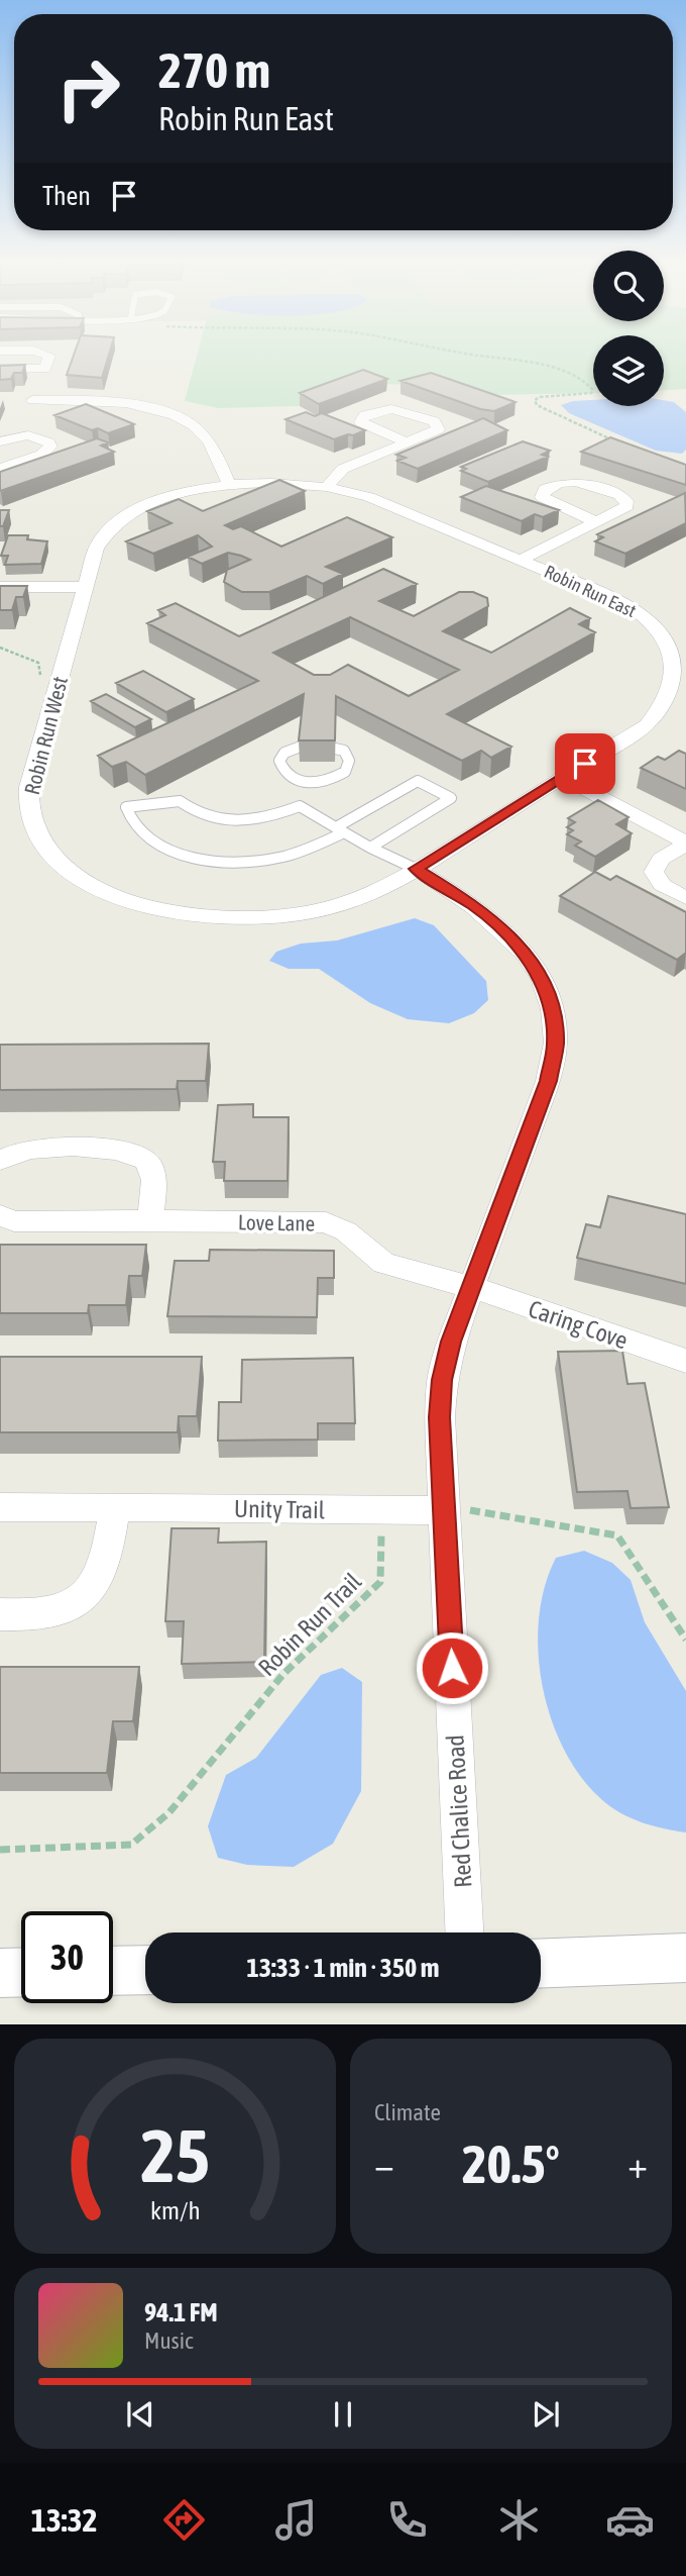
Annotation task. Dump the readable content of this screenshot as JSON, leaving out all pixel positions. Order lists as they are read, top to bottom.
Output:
{
  "streets": {
    "street": [
      "Robin Run East",
      "Robin Run West",
      "Love Lane",
      "Caring Cove",
      "Unity Trail",
      "Red Chalice Road"
    ],
    "path": ["Robin Run Trail"]
  },
  "crossings": [
    ["Robin Run East", "Robin Run West"],
    ["Robin Run East", "Red Chalice Road"],
    ["Robin Run West", "Red Chalice Road"],
    ["Love Lane", "Caring Cove"],
    ["Love Lane", "Red Chalice Road"],
    ["Caring Cove", "Red Chalice Road"],
    ["Unity Trail", "Red Chalice Road"]
  ],
  "page": {
    "turn": ["270 m", "Robin Run East"],
    "then": "Then",
    "limit": "30",
    "trip": "13:33 · 1 min · 350 m",
    "tile": "Climate",
    "heat": ["−", "20.5°", "+"],
    "song": ["94.1 FM", "Music"],
    "tabs": "13:32",
    "gauge": ["25", "km/h"]
  }
}
